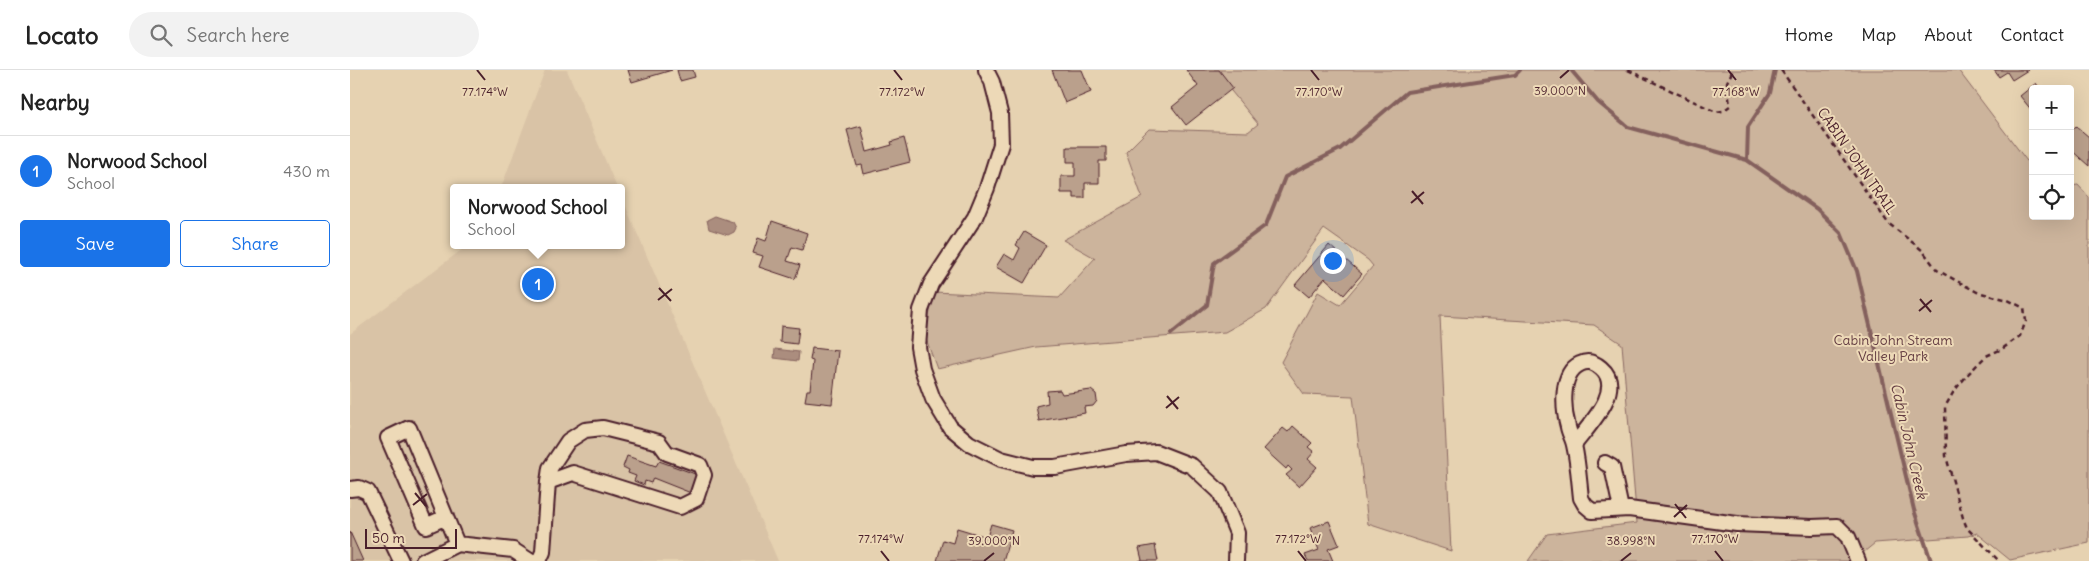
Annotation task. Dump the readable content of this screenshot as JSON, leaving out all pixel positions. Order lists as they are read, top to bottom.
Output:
{
  "streets": {
    "path": ["CABIN JOHN TRAIL"]
  },
  "water": ["Cabin John Creek"],
  "parks": ["Cabin John Stream Valley Park"],
  "scale_bar": "50 m",
  "page": {
    "header": "Locato",
    "search": "Search here",
    "nav": [
      "Home",
      "Map",
      "About",
      "Contact"
    ],
    "heading": "Nearby",
    "map_buttons": ["+", "−"],
    "list": [
      {
        "mark": "1",
        "name": "Norwood School",
        "note": "School",
        "value": "430 m"
      }
    ],
    "popup": ["Norwood School", "School"],
    "buttons": ["Save", "Share"],
    "pins": "1",
    "scale": "50 m"
  },
  "coordinates": [
    "39.000°N",
    "77.172°W",
    "77.168°W",
    "77.174°W",
    "77.170°W",
    "38.998°N"
  ]
}
